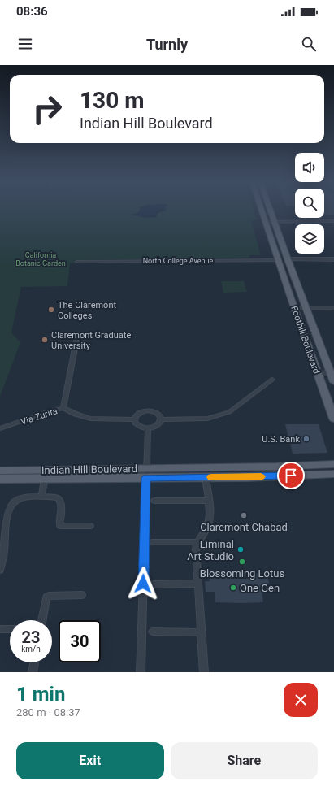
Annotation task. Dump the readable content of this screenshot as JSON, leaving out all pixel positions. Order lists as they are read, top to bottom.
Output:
{
  "streets": {
    "main road": ["Foothill Boulevard", "Indian Hill Boulevard"],
    "street": ["North College Avenue", "Via Zurita"]
  },
  "crossings": [
    ["North College Avenue", "Foothill Boulevard"]
  ],
  "parks": ["California Botanic Garden"],
  "places": [
    "The Claremont Colleges",
    "Claremont Graduate University",
    "U.S. Bank",
    "Claremont Chabad",
    "Liminal Art Studio",
    "Blossoming Lotus",
    "One Gen"
  ],
  "page": {
    "status": "08:36",
    "header": "Turnly",
    "turn": ["130 m", "Indian Hill Boulevard"],
    "speed": "23 km/h",
    "limit": "30",
    "heading": ["1 min", "280 m · 08:37"],
    "buttons": ["Exit", "Share"]
  }
}
